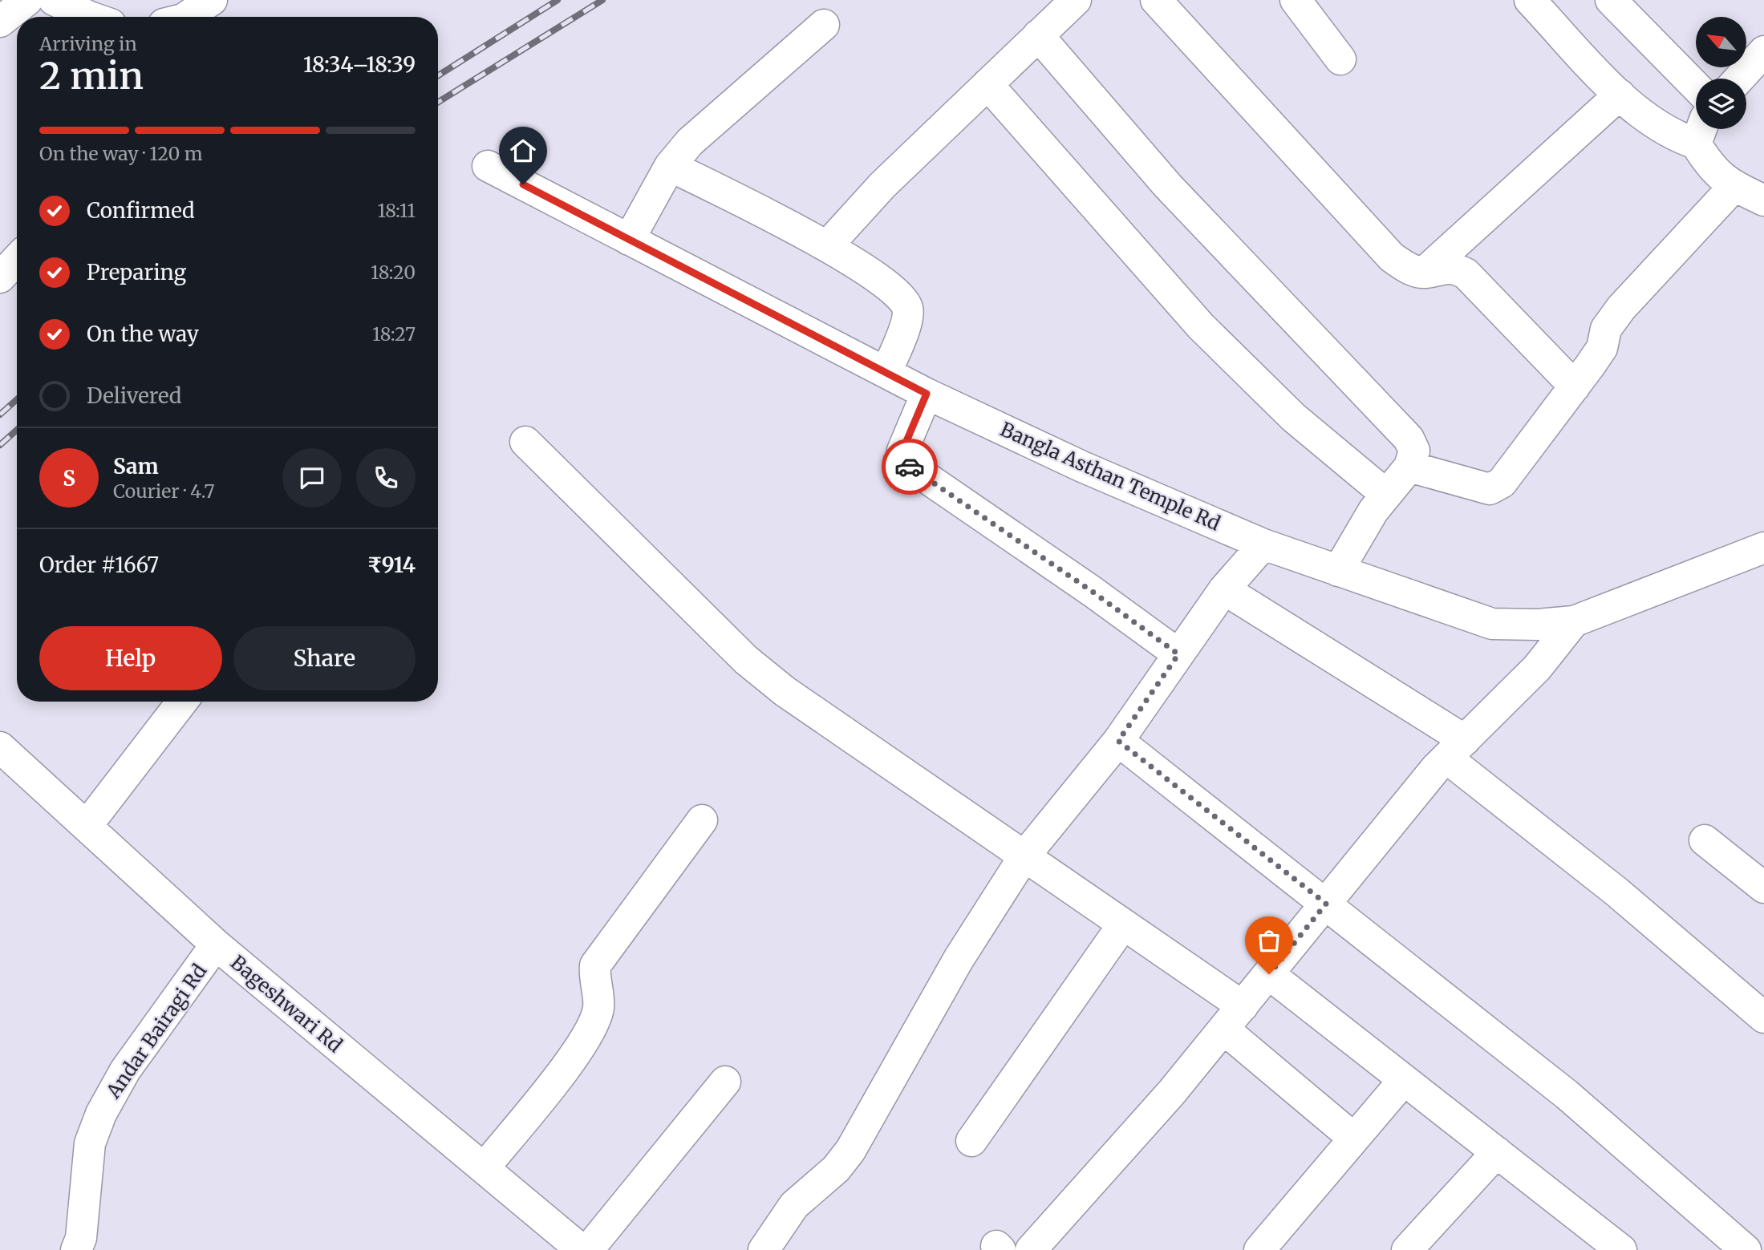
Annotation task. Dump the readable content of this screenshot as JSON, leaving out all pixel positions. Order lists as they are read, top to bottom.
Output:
{
  "streets": {
    "street": ["Bangla Asthan Temple Rd", "Bageshwari Rd", "Andar Bairagi Rd"]
  },
  "crossings": [
    ["Bageshwari Rd", "Andar Bairagi Rd"]
  ],
  "north": "top left",
  "page": {
    "heading": ["2 min", "Arriving in", "18:34–18:39"],
    "panel": [
      "Sam",
      "Courier · 4.7",
      "Order #1667",
      "₹914"
    ],
    "bar": "On the way · 120 m",
    "list": [
      ["Confirmed", "18:11"],
      ["Preparing", "18:20"],
      ["On the way", "18:27"],
      "Delivered"
    ],
    "round": "S",
    "buttons": ["Help", "Share"]
  }
}
